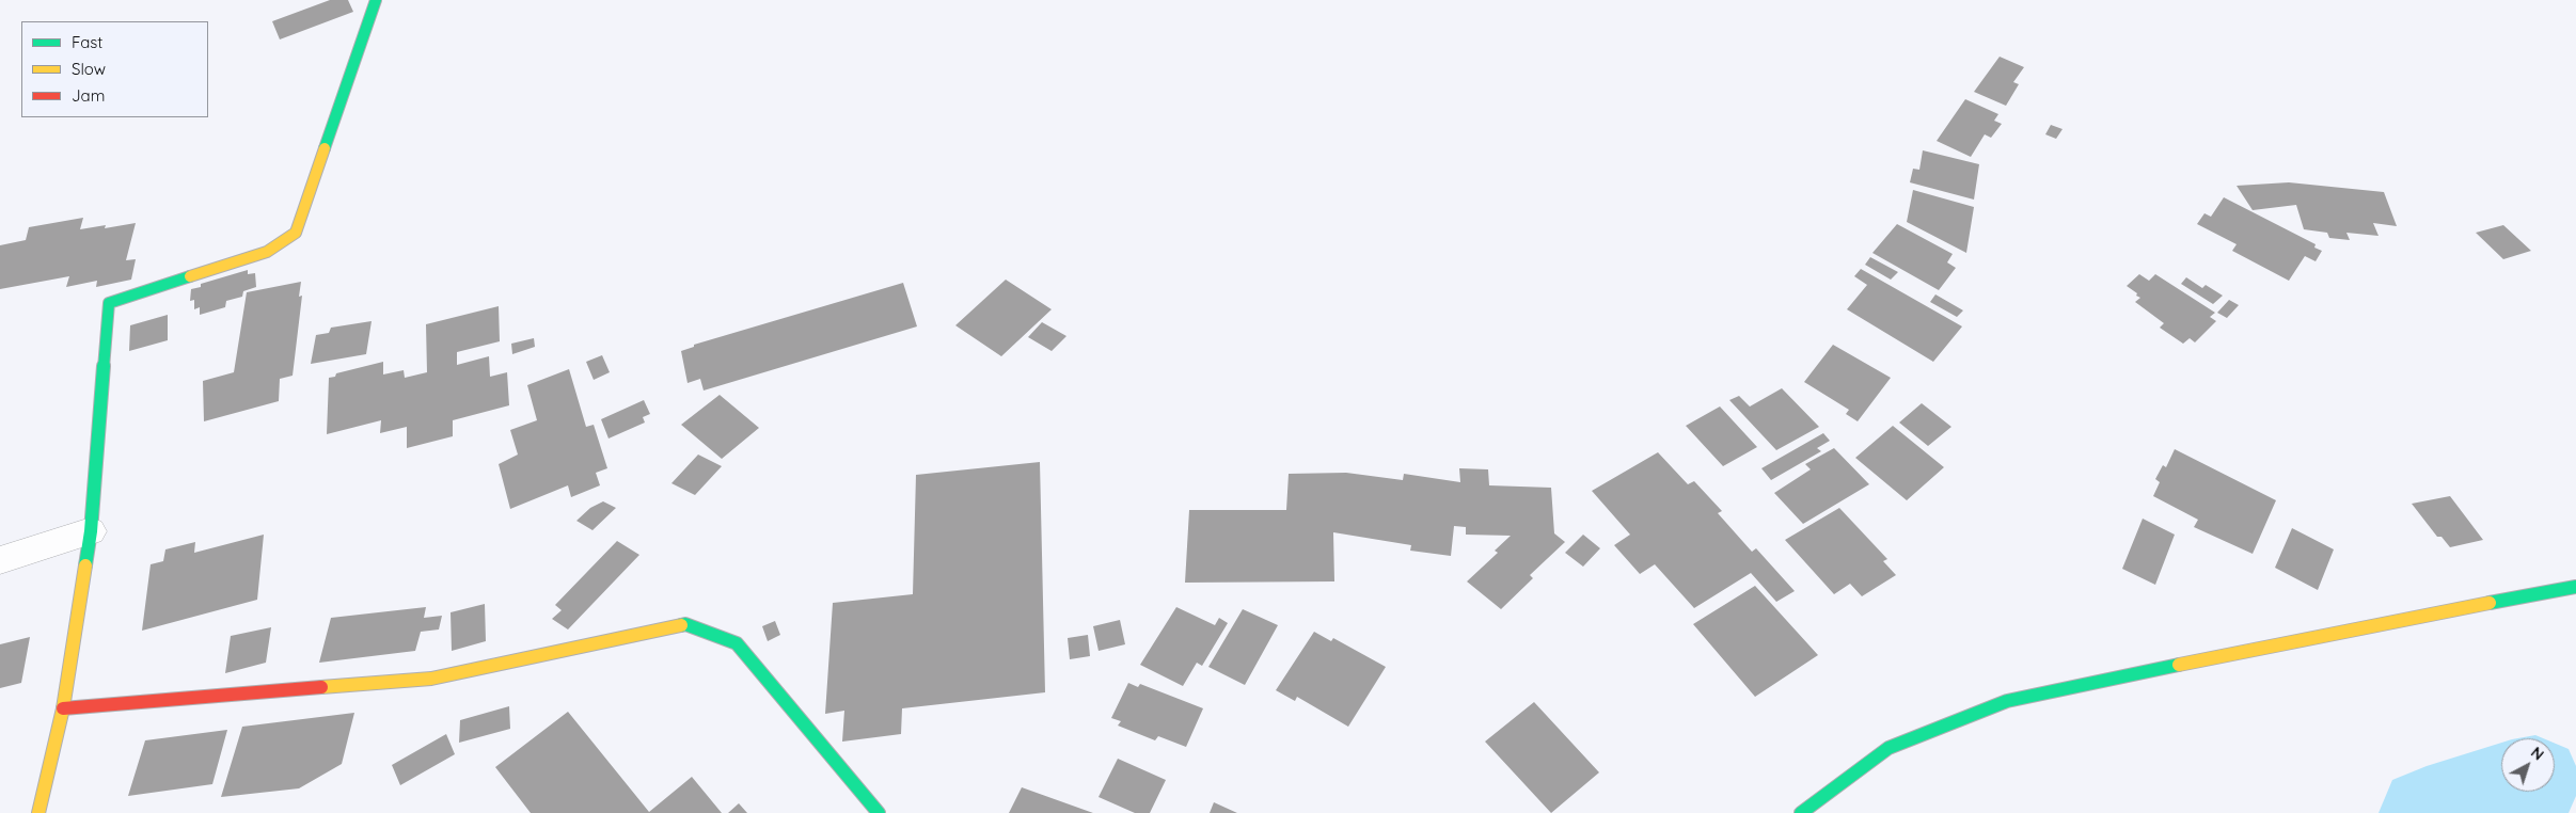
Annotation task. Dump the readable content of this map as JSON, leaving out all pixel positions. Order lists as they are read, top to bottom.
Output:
{
  "legend": ["Fast", "Slow", "Jam"],
  "north": "top right"
}
